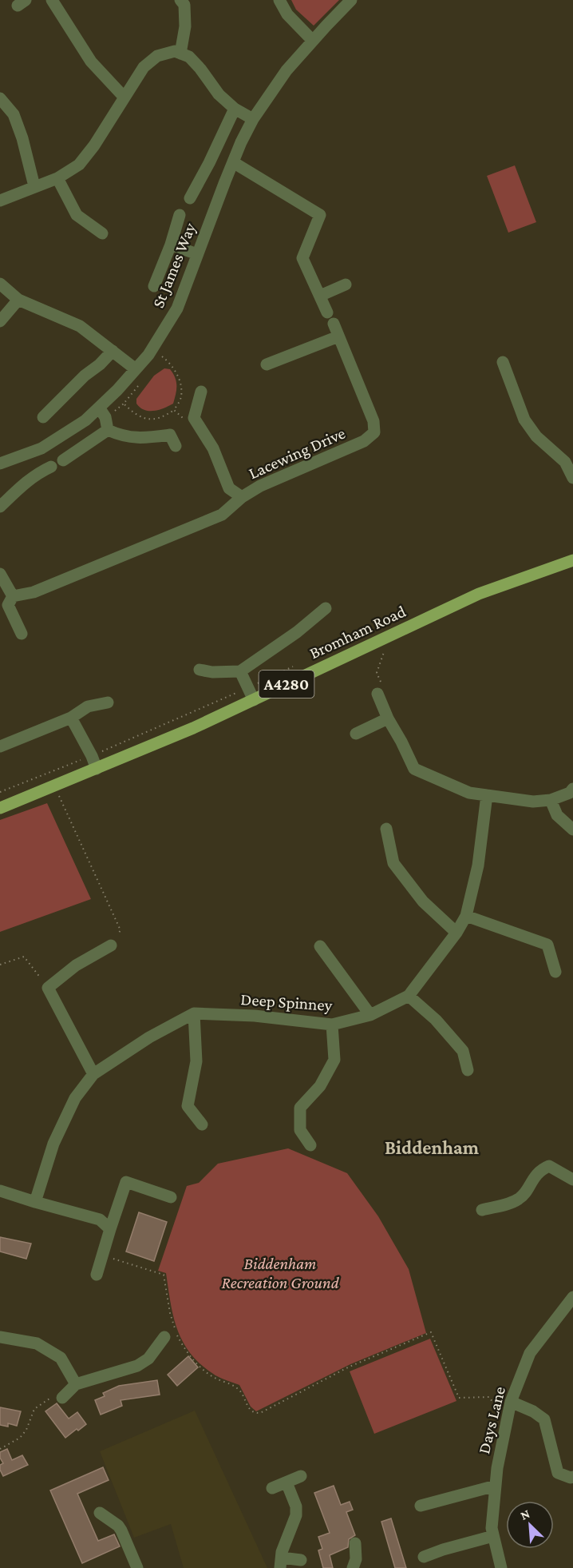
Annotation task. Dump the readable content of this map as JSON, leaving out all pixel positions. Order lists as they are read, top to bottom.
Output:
{
  "streets": {
    "main road": ["Bromham Road", "A4280"],
    "street": [
      "St James Way",
      "Lacewing Drive",
      "Deep Spinney",
      "Days Lane"
    ]
  },
  "districts": ["Biddenham"],
  "parks": ["Biddenham Recreation Ground"],
  "north": "top left"
}
